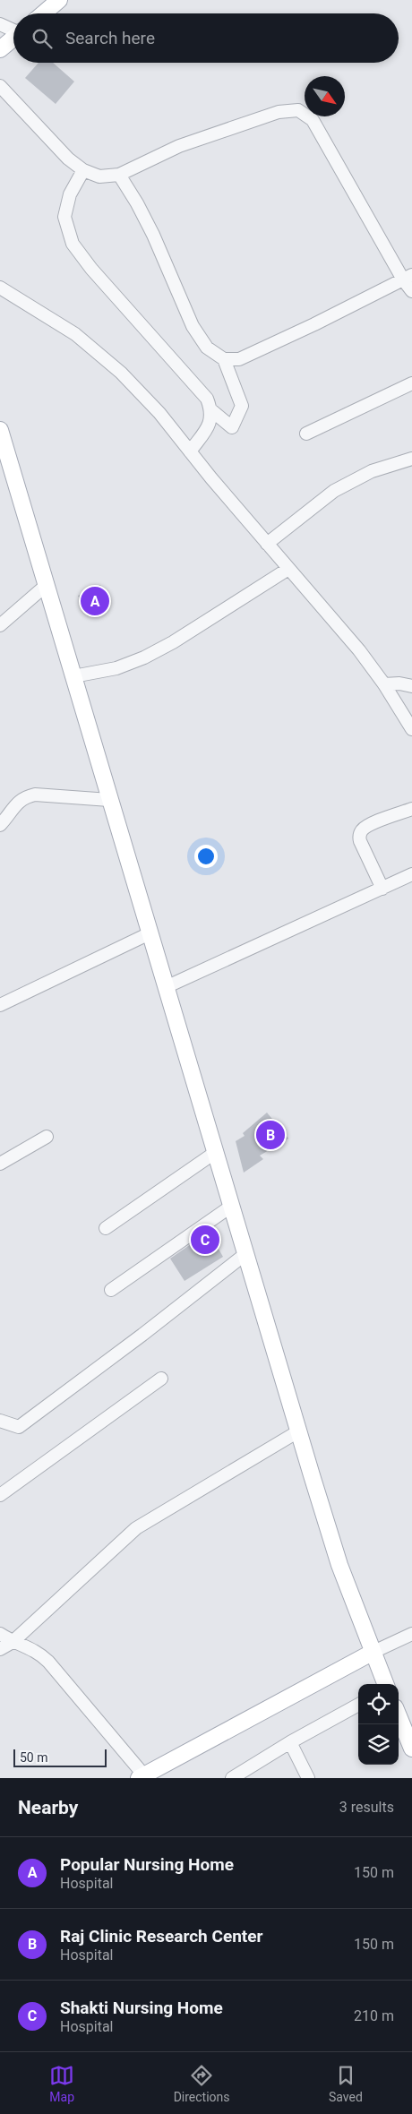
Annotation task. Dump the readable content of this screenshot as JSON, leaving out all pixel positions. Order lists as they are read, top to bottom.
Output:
{
  "scale_bar": "50 m",
  "north": "bottom right",
  "page": {
    "search": "Search here",
    "pins": ["A", "B", "C"],
    "scale": "50 m",
    "heading": ["Nearby", "3 results"],
    "list": [
      {
        "mark": "A",
        "name": "Popular Nursing Home",
        "note": "Hospital",
        "value": "150 m"
      },
      {
        "mark": "B",
        "name": "Raj Clinic Research Center",
        "note": "Hospital",
        "value": "150 m"
      },
      {
        "mark": "C",
        "name": "Shakti Nursing Home",
        "note": "Hospital",
        "value": "210 m"
      }
    ],
    "nav": ["Map", "Directions", "Saved"]
  }
}
